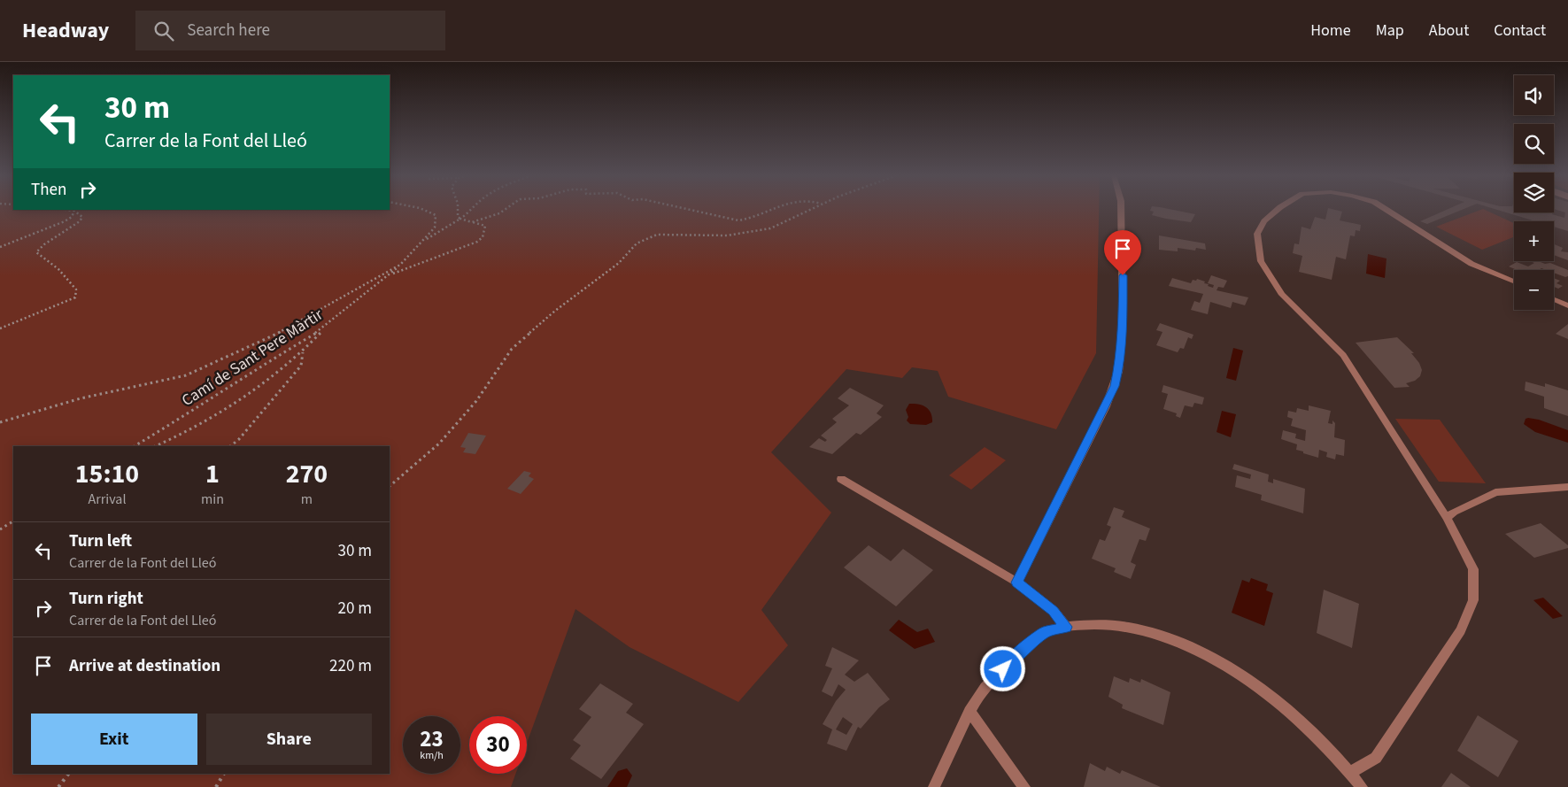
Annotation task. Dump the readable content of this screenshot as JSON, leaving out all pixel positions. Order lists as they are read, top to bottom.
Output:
{
  "streets": {
    "path": ["Camí de Sant Pere Màrtir"]
  },
  "page": {
    "header": "Headway",
    "search": "Search here",
    "nav": [
      "Home",
      "Map",
      "About",
      "Contact"
    ],
    "map_buttons": ["+", "−"],
    "turn": ["30 m", "Carrer de la Font del Lleó"],
    "then": "Then",
    "eta": [
      "15:10",
      "Arrival",
      "1",
      "min",
      "270",
      "m"
    ],
    "list": [
      {
        "name": "Turn left",
        "note": "Carrer de la Font del Lleó",
        "value": "30 m"
      },
      {
        "name": "Turn right",
        "note": "Carrer de la Font del Lleó",
        "value": "20 m"
      },
      {
        "name": "Arrive at destination",
        "value": "220 m"
      }
    ],
    "buttons": ["Exit", "Share"],
    "speed": "23 km/h",
    "limit": "30"
  }
}
